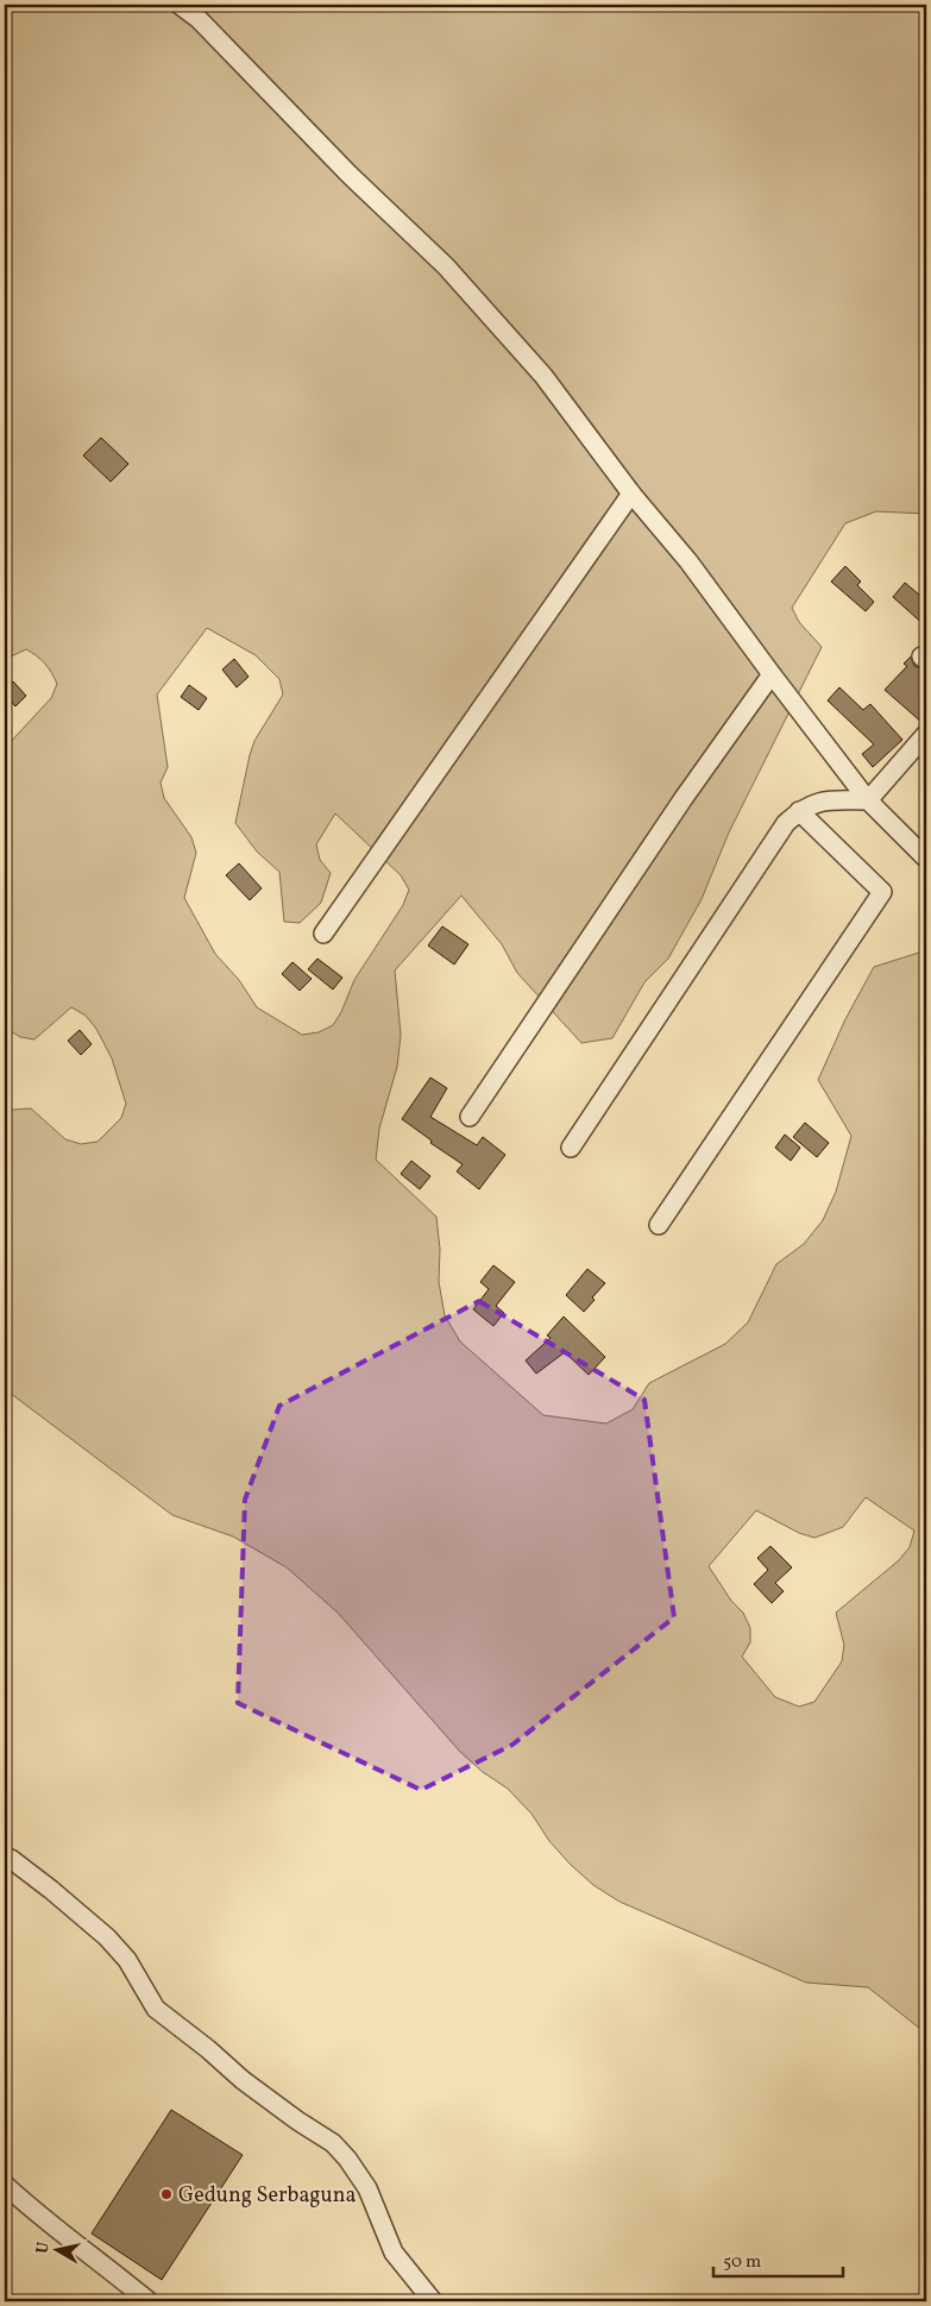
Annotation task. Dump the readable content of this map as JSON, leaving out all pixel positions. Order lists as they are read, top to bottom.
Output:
{
  "places": ["Gedung Serbaguna"],
  "scale_bar": "50 m",
  "north": "left"
}
